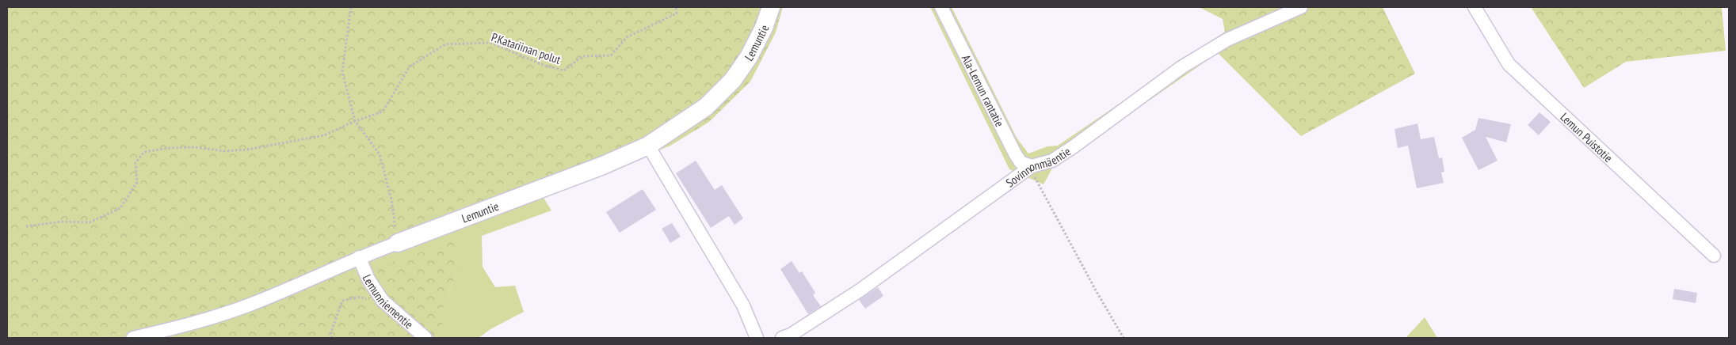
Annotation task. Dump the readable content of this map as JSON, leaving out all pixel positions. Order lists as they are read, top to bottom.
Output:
{
  "streets": {
    "street": [
      "Lemuntie",
      "Ala-Lemun rantatie",
      "Lemun Puistotie",
      "Sovinnonmäentie",
      "Lemunniementie"
    ],
    "path": ["P.Katariinan polut"]
  },
  "crossings": [
    ["Lemuntie", "Lemunniementie"],
    ["Ala-Lemun rantatie", "Sovinnonmäentie"]
  ]
}
